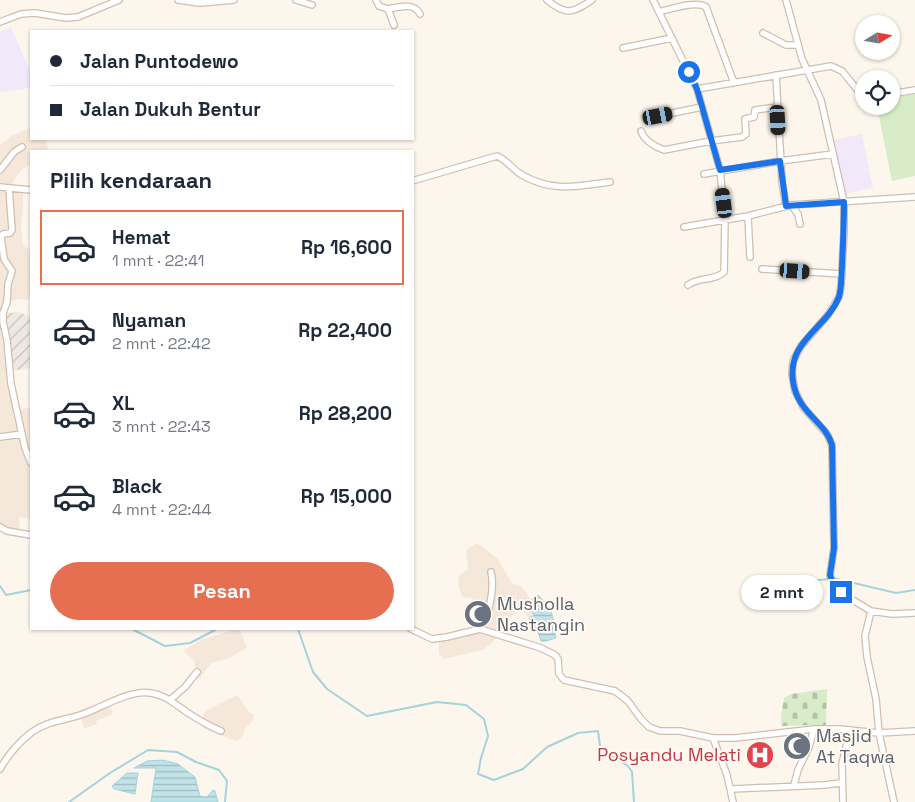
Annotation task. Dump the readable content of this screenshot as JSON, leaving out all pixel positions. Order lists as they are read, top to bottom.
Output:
{
  "places": {
    "mosque": ["Musholla Nastangin", "Masjid At Taqwa"],
    "hospital": ["Posyandu Melati"]
  },
  "north": "right",
  "page": {
    "banner": ["Jalan Puntodewo", "Jalan Dukuh Bentur"],
    "heading": "Pilih kendaraan",
    "list": [
      {
        "name": "Hemat",
        "note": "1 mnt · 22:41",
        "value": "Rp 16,600"
      },
      {
        "name": "Nyaman",
        "note": "2 mnt · 22:42",
        "value": "Rp 22,400"
      },
      {
        "name": "XL",
        "note": "3 mnt · 22:43",
        "value": "Rp 28,200"
      },
      {
        "name": "Black",
        "note": "4 mnt · 22:44",
        "value": "Rp 15,000"
      }
    ],
    "buttons": "Pesan",
    "bubble": "2 mnt"
  }
}
